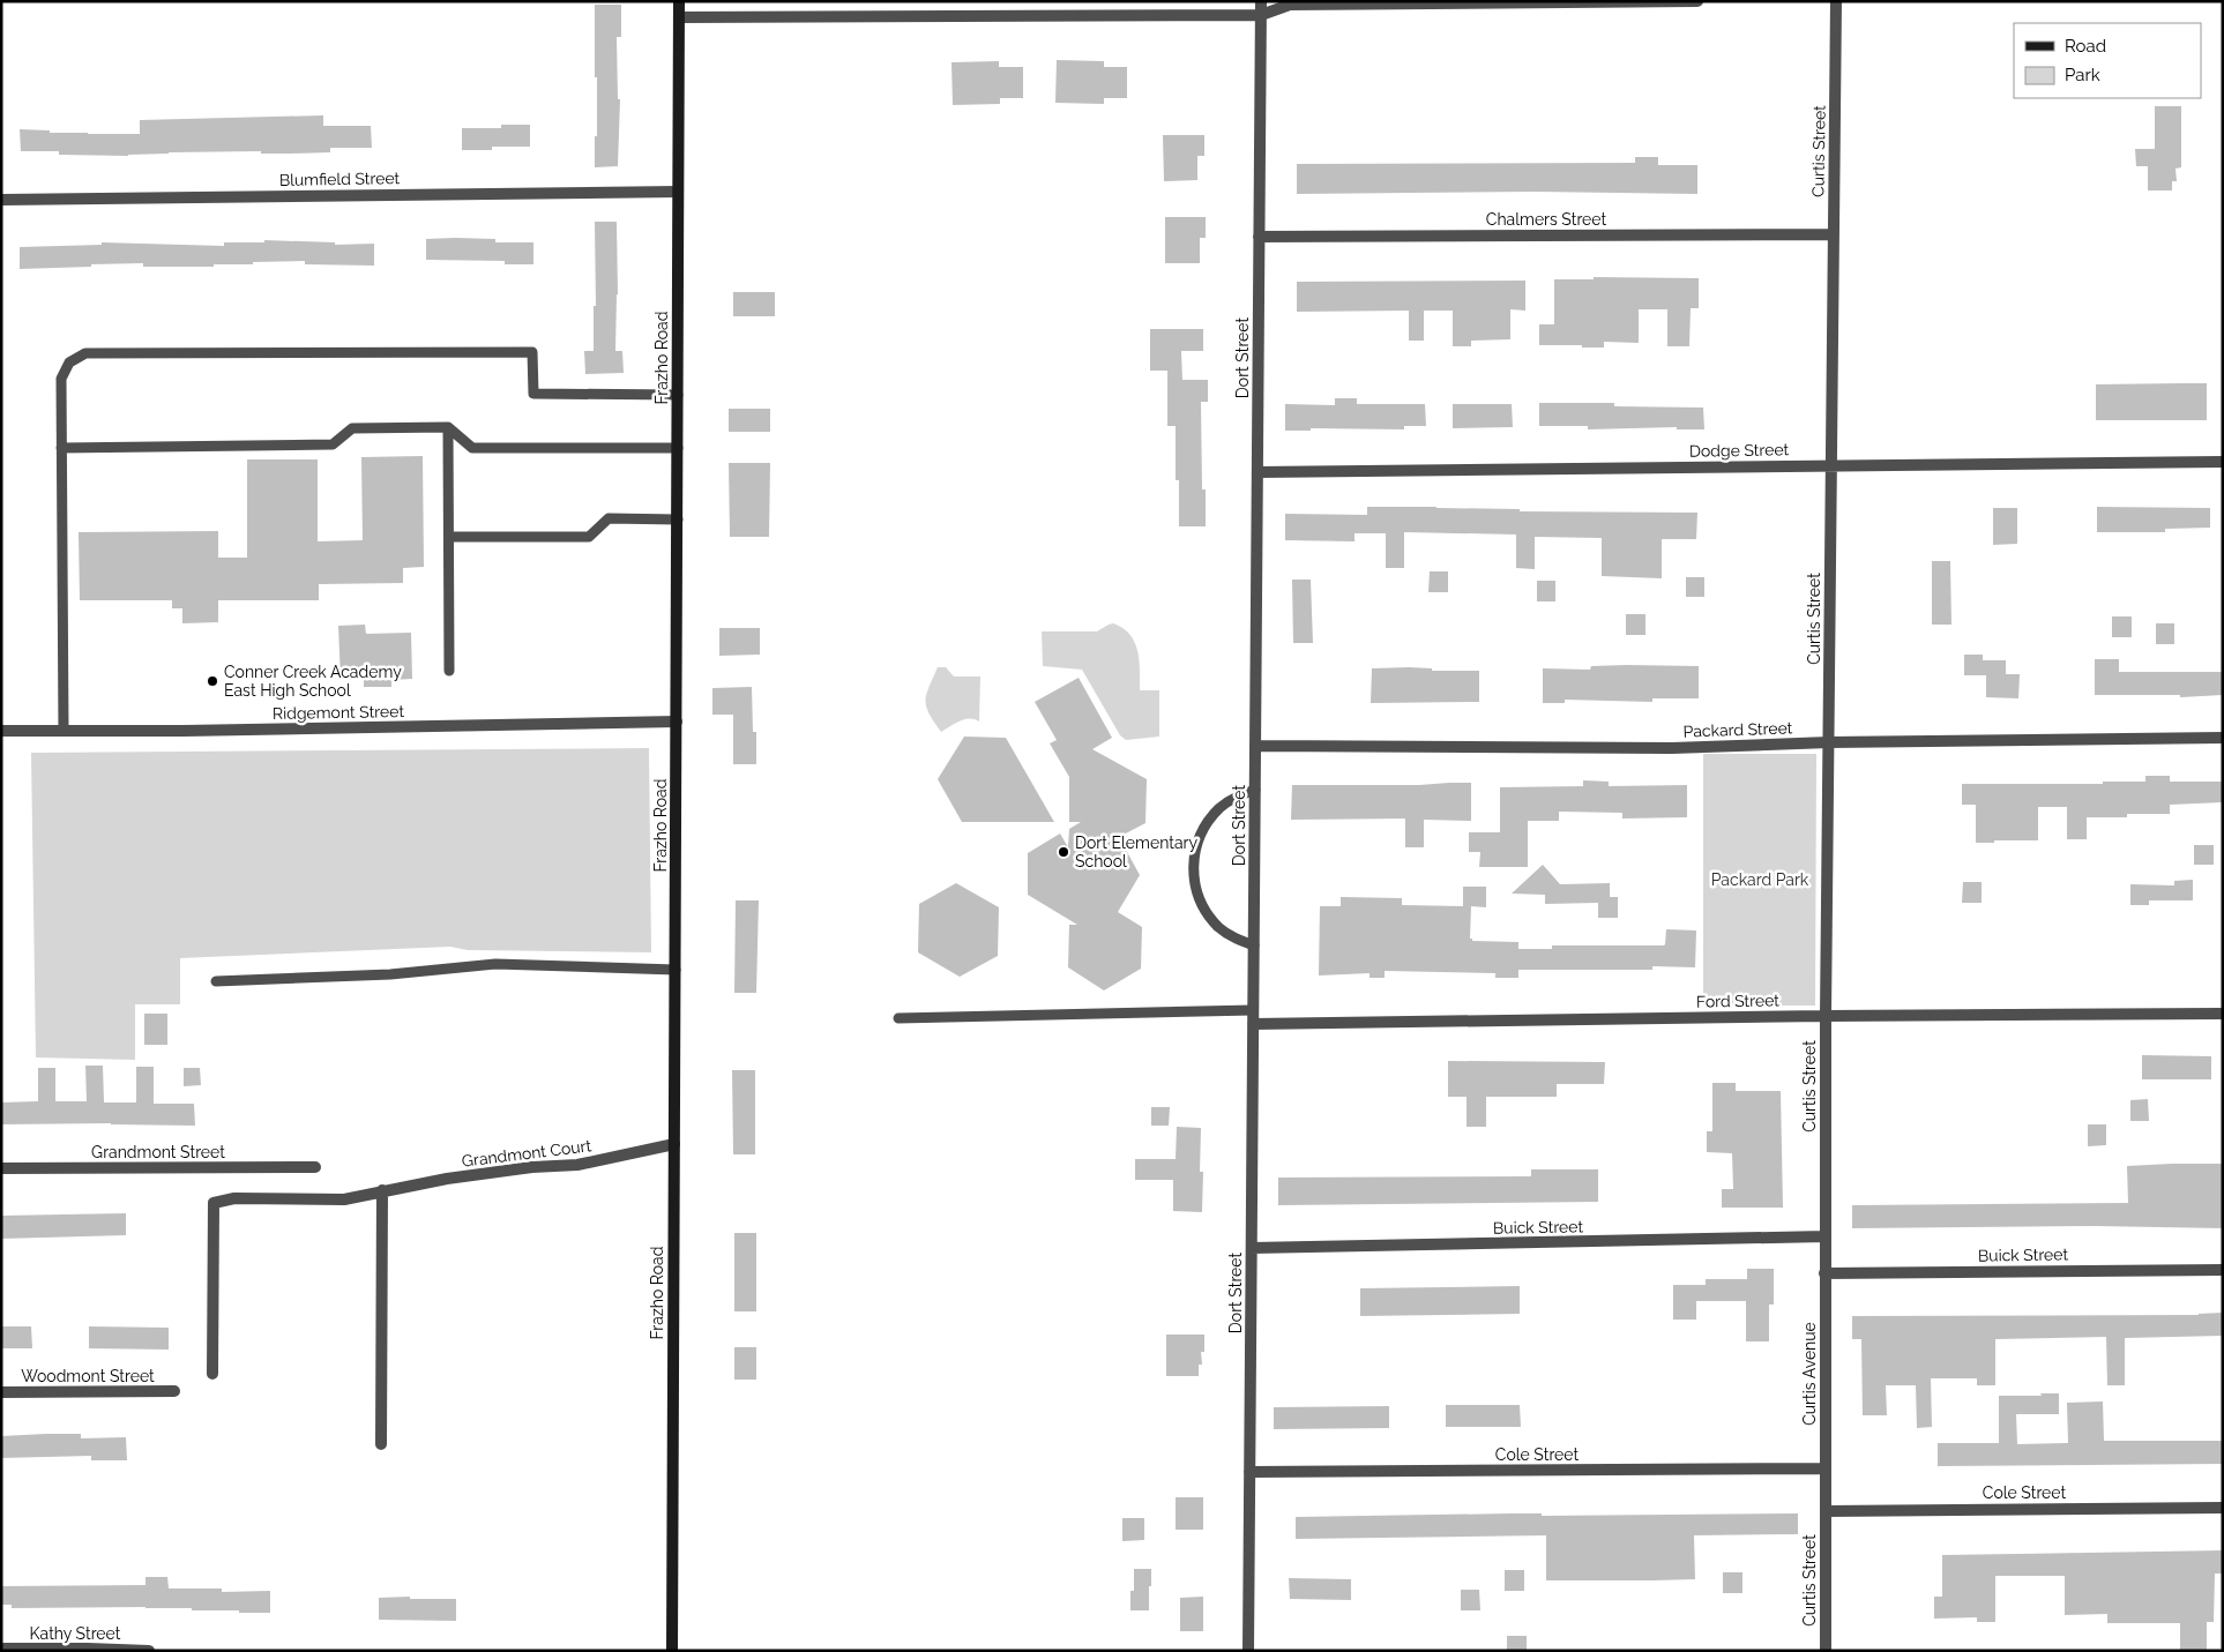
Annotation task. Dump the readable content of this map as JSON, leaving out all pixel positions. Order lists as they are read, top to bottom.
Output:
{
  "streets": {
    "street": [
      "Curtis Street",
      "Blumfield Street",
      "Chalmers Street",
      "Frazho Road",
      "Dort Street",
      "Dodge Street",
      "Ridgemont Street",
      "Packard Street",
      "Ford Street",
      "Grandmont Street",
      "Grandmont Court",
      "Buick Street",
      "Curtis Avenue",
      "Woodmont Street",
      "Cole Street",
      "Kathy Street"
    ]
  },
  "crossings": [
    ["Curtis Street", "Chalmers Street"],
    ["Curtis Street", "Dodge Street"],
    ["Curtis Street", "Packard Street"],
    ["Curtis Street", "Ford Street"],
    ["Curtis Street", "Buick Street"],
    ["Curtis Street", "Curtis Avenue"],
    ["Curtis Street", "Cole Street"],
    ["Blumfield Street", "Frazho Road"],
    ["Chalmers Street", "Dort Street"],
    ["Frazho Road", "Ridgemont Street"],
    ["Frazho Road", "Grandmont Court"],
    ["Dort Street", "Dodge Street"],
    ["Dort Street", "Packard Street"],
    ["Dort Street", "Ford Street"],
    ["Dort Street", "Buick Street"],
    ["Dort Street", "Cole Street"],
    ["Buick Street", "Curtis Avenue"],
    ["Curtis Avenue", "Cole Street"]
  ],
  "parks": ["Packard Park"],
  "places": ["Conner Creek Academy East High School", "Dort Elementary School"],
  "legend": ["Road", "Park"]
}
